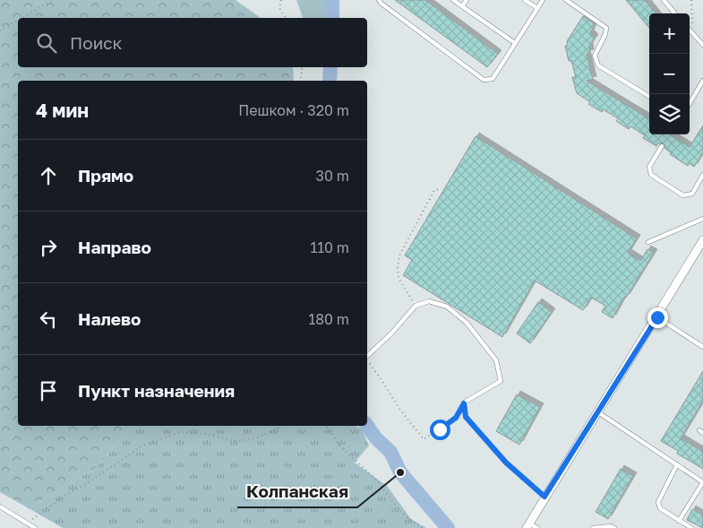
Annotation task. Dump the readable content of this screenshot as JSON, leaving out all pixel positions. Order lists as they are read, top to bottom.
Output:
{
  "places": ["Колпанская"],
  "page": {
    "map_buttons": ["+", "−"],
    "search": "Поиск",
    "heading": ["4 мин", "Пешком · 320 m"],
    "list": [
      ["Прямо", "30 m"],
      ["Направо", "110 m"],
      ["Налево", "180 m"],
      "Пункт назначения"
    ]
  }
}
